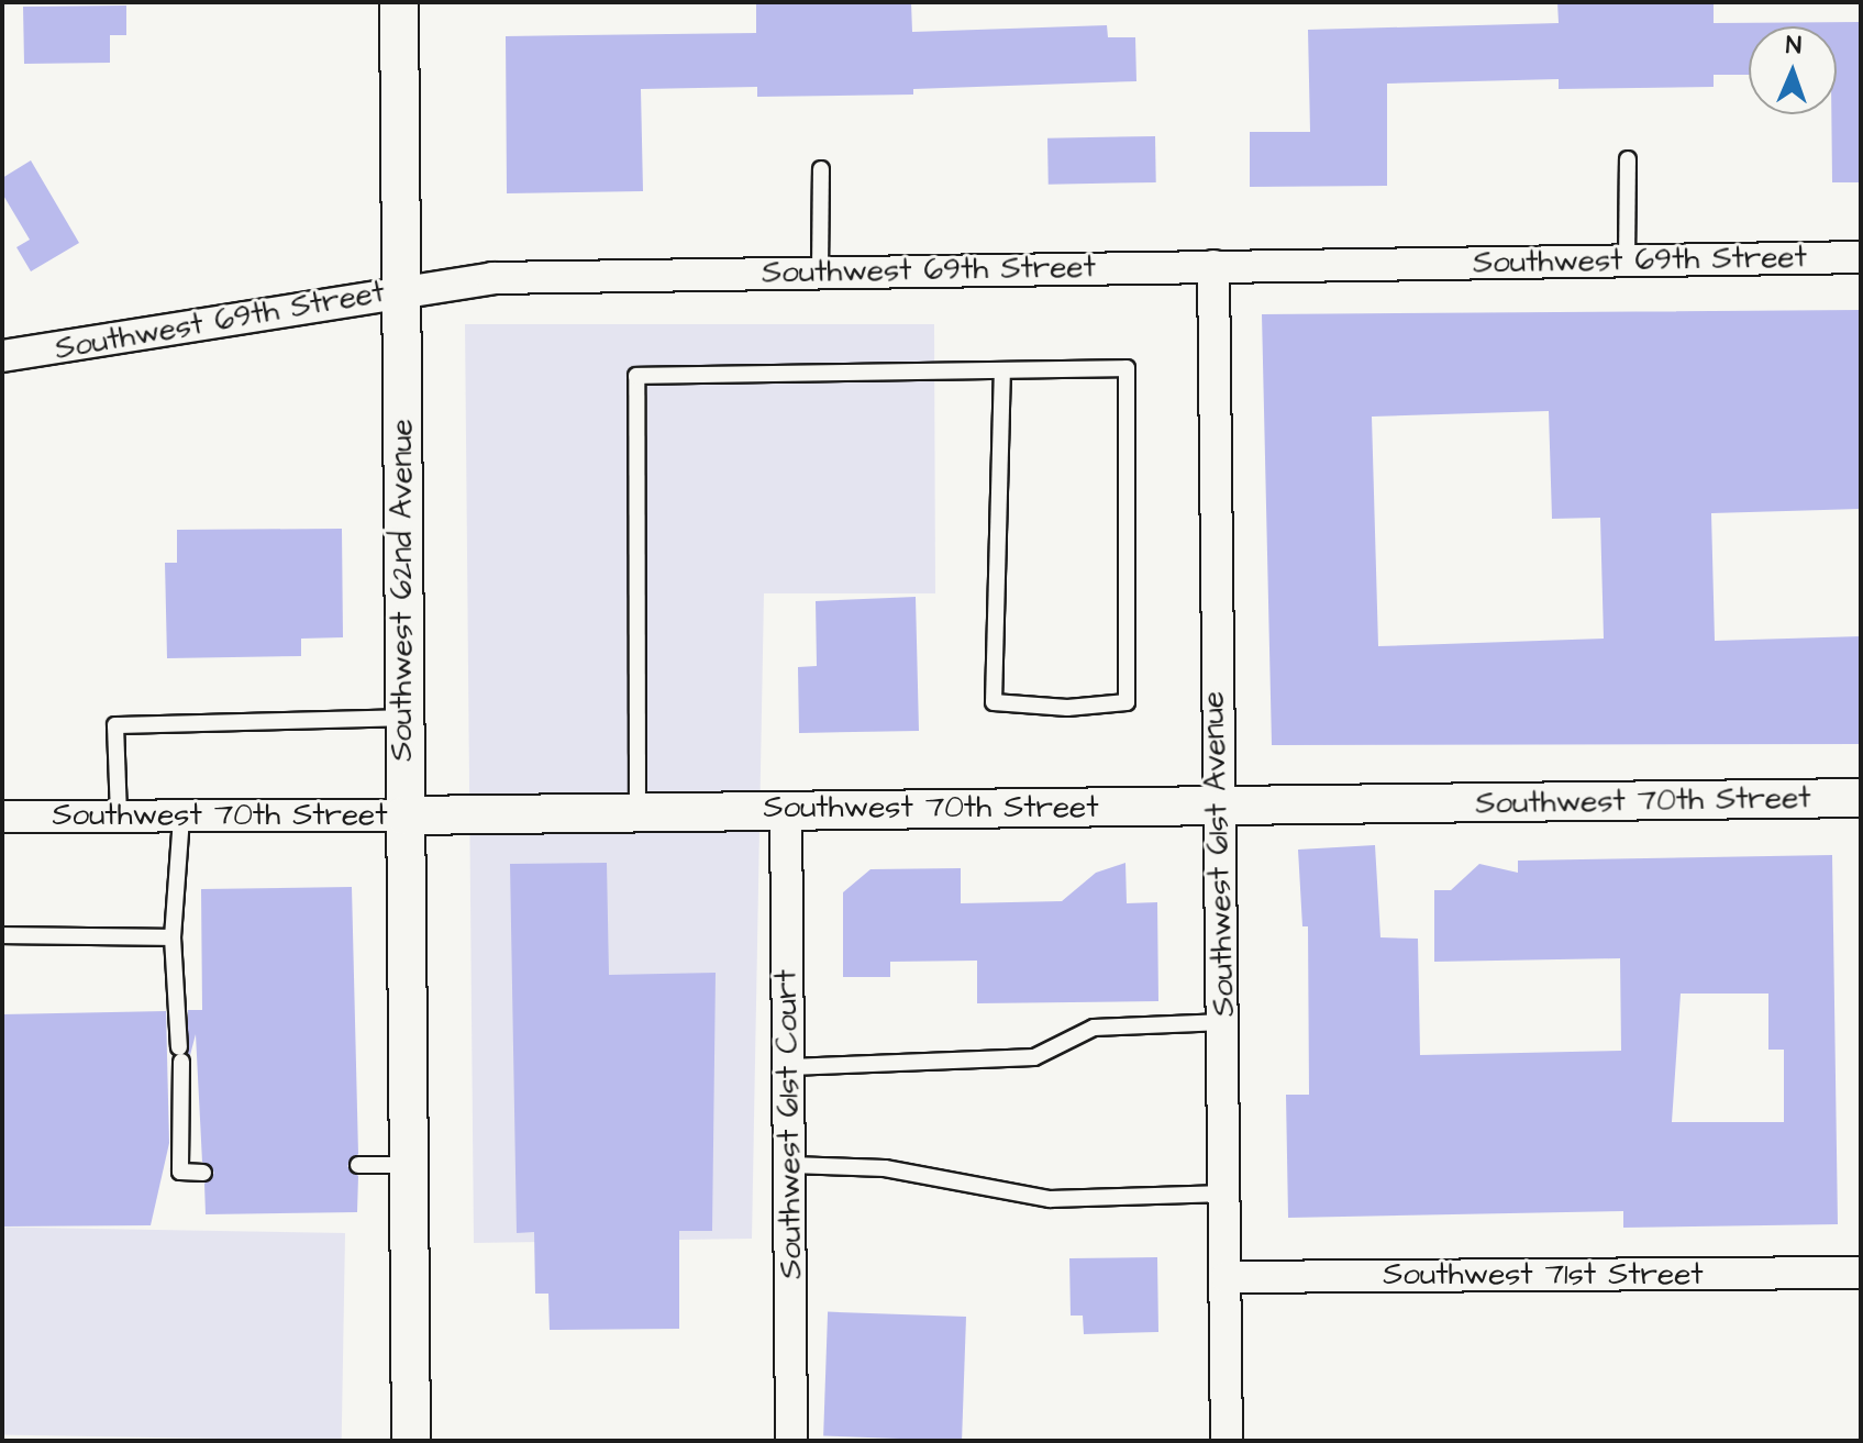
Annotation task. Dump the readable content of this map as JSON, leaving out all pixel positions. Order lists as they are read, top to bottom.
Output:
{
  "streets": {
    "street": [
      "Southwest 69th Street",
      "Southwest 62nd Avenue",
      "Southwest 70th Street",
      "Southwest 61st Avenue",
      "Southwest 61st Court",
      "Southwest 71st Street"
    ]
  },
  "crossings": [
    ["Southwest 69th Street", "Southwest 62nd Avenue"],
    ["Southwest 69th Street", "Southwest 61st Avenue"],
    ["Southwest 62nd Avenue", "Southwest 70th Street"],
    ["Southwest 70th Street", "Southwest 61st Avenue"],
    ["Southwest 70th Street", "Southwest 61st Court"],
    ["Southwest 61st Avenue", "Southwest 71st Street"]
  ],
  "north": "top"
}
